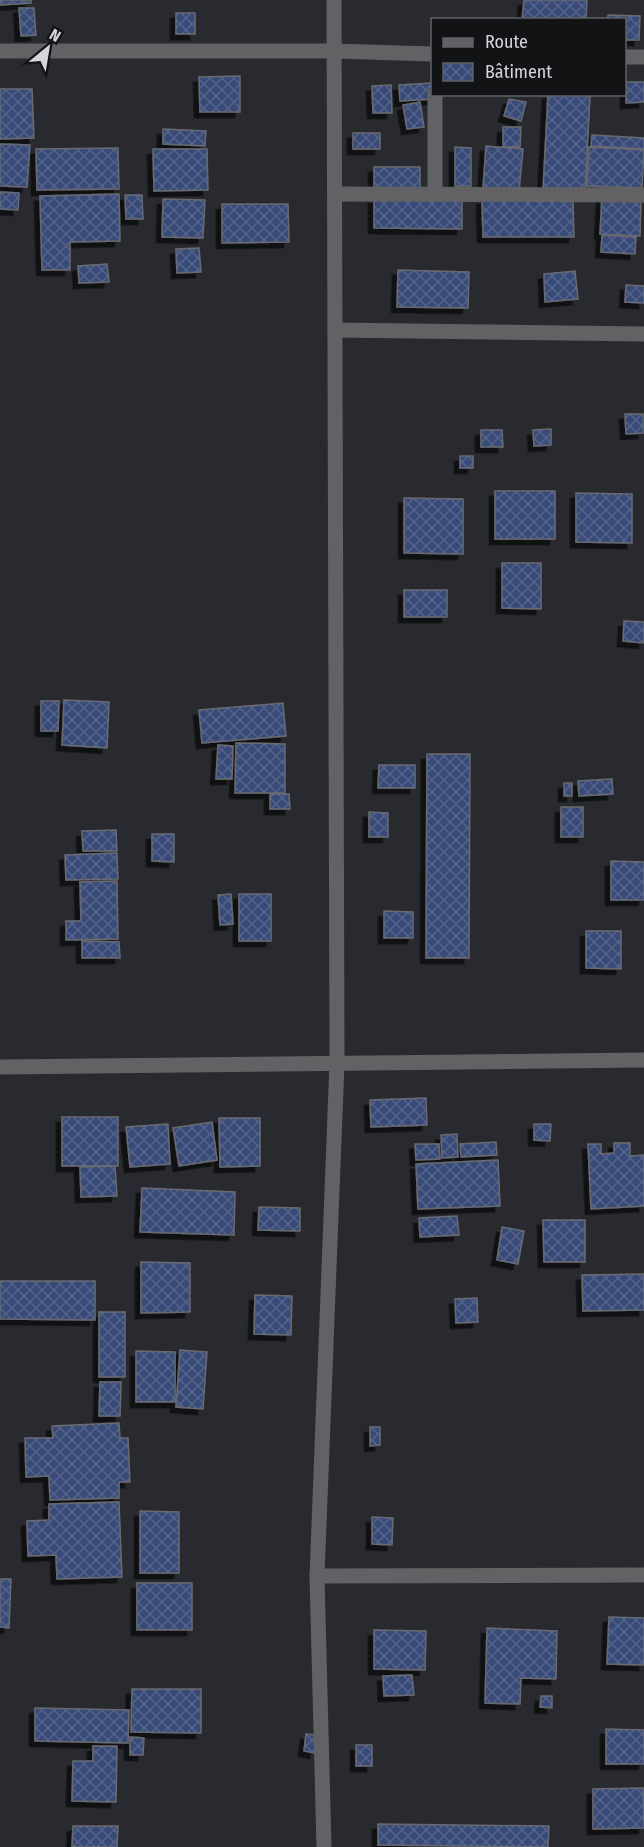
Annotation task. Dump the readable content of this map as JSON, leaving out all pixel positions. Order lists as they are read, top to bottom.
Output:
{
  "legend": ["Route", "Bâtiment"],
  "north": "top right"
}
